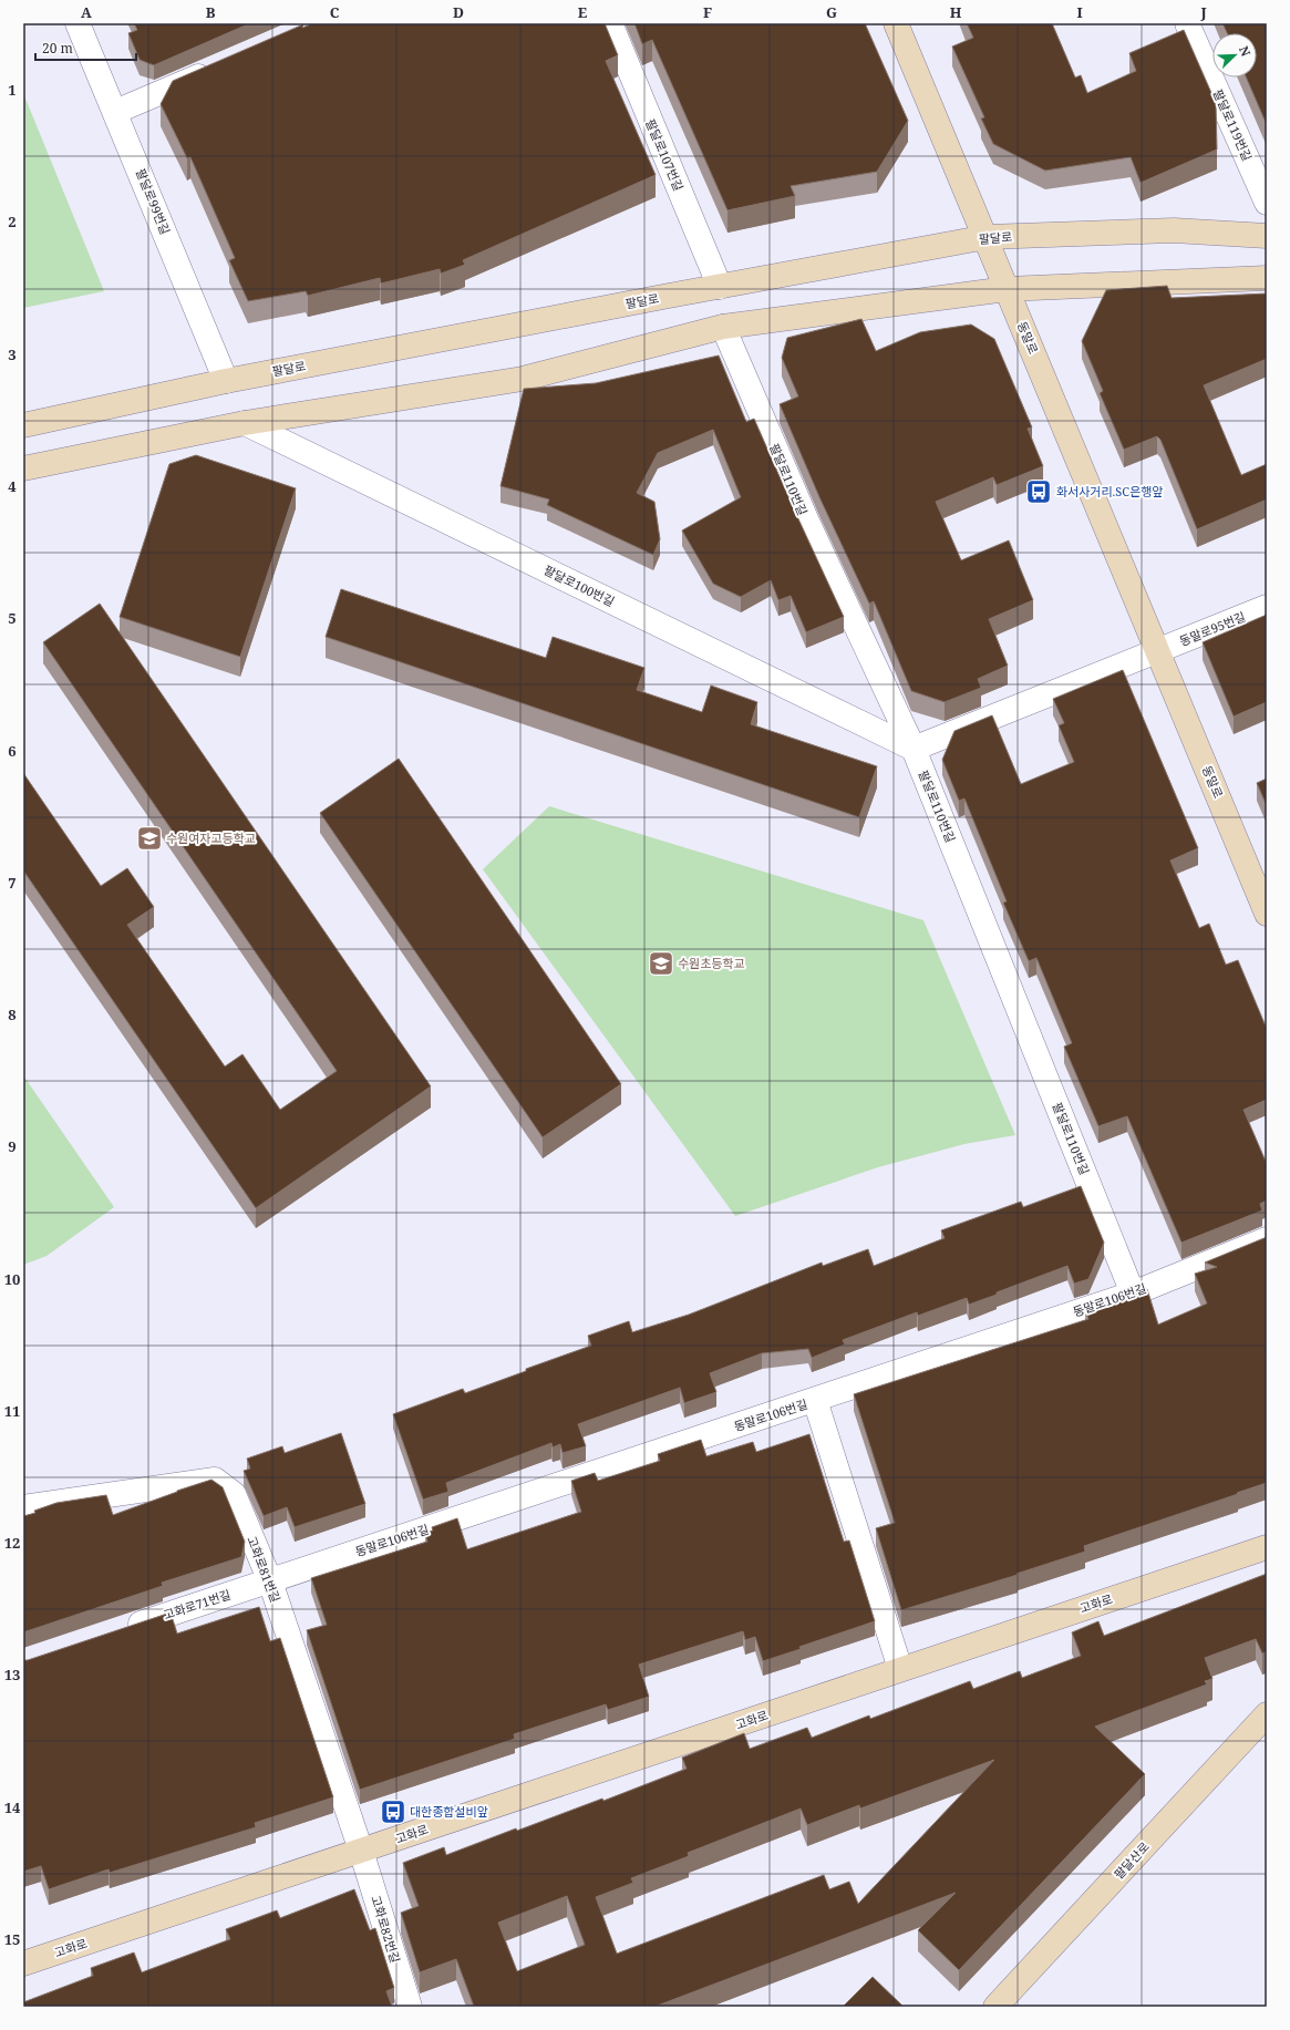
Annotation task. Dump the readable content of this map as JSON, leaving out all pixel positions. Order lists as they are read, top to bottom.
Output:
{
  "streets": {
    "street": [
      "팔달로119번길",
      "팔달로107번길",
      "팔달로99번길",
      "팔달로",
      "동말로",
      "팔달로110번길",
      "팔달로100번길",
      "동말로95번길",
      "동말로106번길",
      "고화로81번길",
      "고화로",
      "고화로71번길",
      "팔달산로",
      "고화로82번길"
    ]
  },
  "crossings": [
    ["팔달로107번길", "팔달로"],
    ["팔달로99번길", "팔달로"],
    ["팔달로", "동말로"],
    ["동말로", "동말로95번길"],
    ["팔달로110번길", "팔달로100번길"],
    ["팔달로110번길", "동말로106번길"],
    ["동말로106번길", "고화로81번길"],
    ["동말로106번길", "고화로71번길"],
    ["고화로81번길", "고화로"],
    ["고화로81번길", "고화로71번길"],
    ["고화로81번길", "고화로82번길"],
    ["고화로", "고화로82번길"]
  ],
  "places": {
    "bus stop": ["화서사거리.SC은행앞", "대한종합설비앞"],
    "school or university": ["수원여자고등학교", "수원초등학교"]
  },
  "scale_bar": "20 m",
  "north": "top right",
  "grid": {
    "columns": [
      "A",
      "B",
      "C",
      "D",
      "E",
      "F",
      "G",
      "H",
      "I",
      "J"
    ],
    "rows": [
      "1",
      "2",
      "3",
      "4",
      "5",
      "6",
      "7",
      "8",
      "9",
      "10",
      "11",
      "12",
      "13",
      "14",
      "15"
    ]
  }
}
